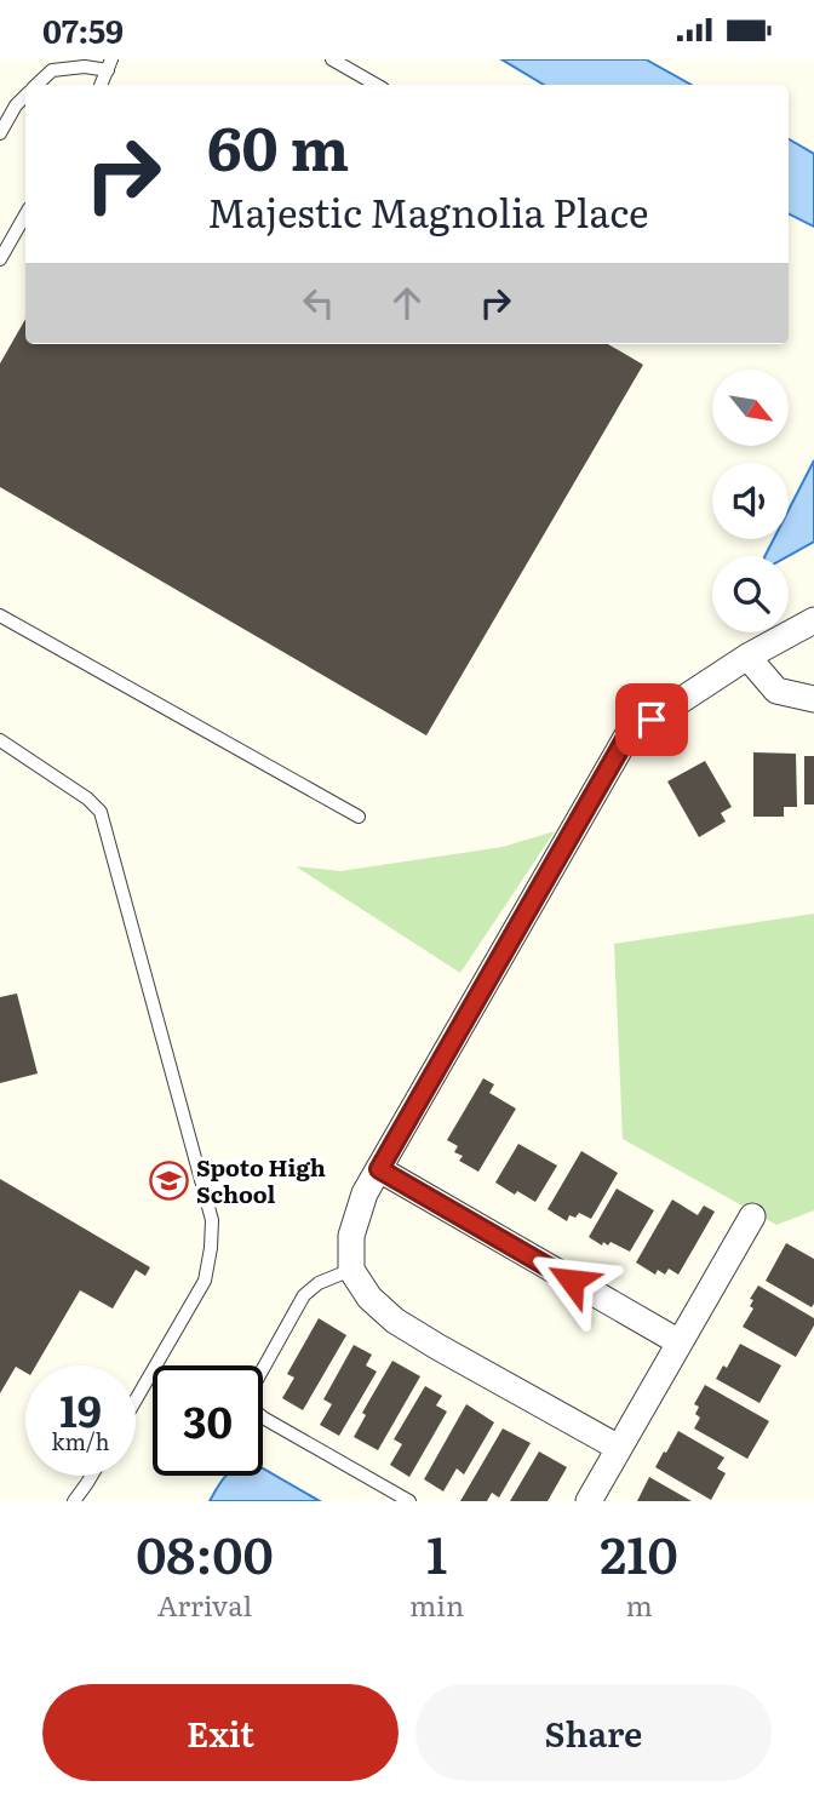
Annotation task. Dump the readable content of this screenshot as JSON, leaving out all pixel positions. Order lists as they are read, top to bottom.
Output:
{
  "places": {
    "school or university": ["Spoto High School"]
  },
  "north": "bottom right",
  "page": {
    "status": "07:59",
    "turn": ["60 m", "Majestic Magnolia Place"],
    "speed": "19 km/h",
    "limit": "30",
    "eta": [
      "08:00",
      "Arrival",
      "1",
      "min",
      "210",
      "m"
    ],
    "buttons": ["Exit", "Share"]
  }
}
